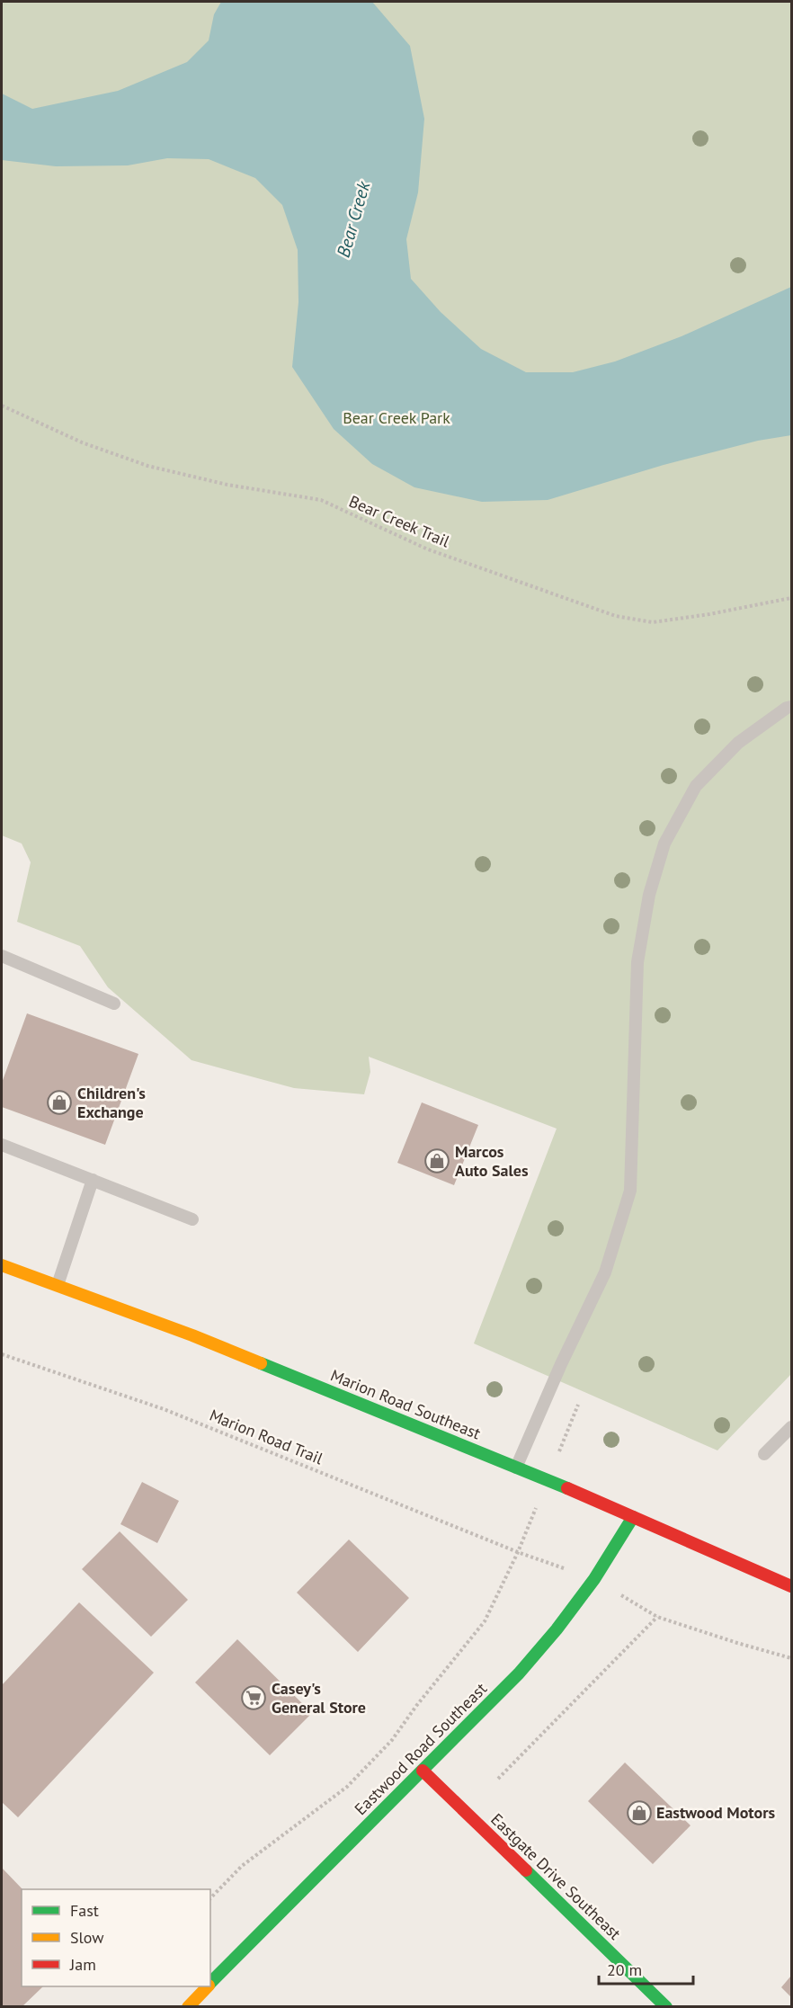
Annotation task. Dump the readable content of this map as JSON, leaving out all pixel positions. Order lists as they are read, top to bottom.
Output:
{
  "streets": {
    "street": ["Marion Road Southeast", "Eastwood Road Southeast", "Eastgate Drive Southeast"],
    "path": ["Bear Creek Trail", "Marion Road Trail"]
  },
  "crossings": [
    ["Marion Road Southeast", "Eastwood Road Southeast"],
    ["Eastwood Road Southeast", "Eastgate Drive Southeast"]
  ],
  "water": ["Bear Creek"],
  "parks": ["Bear Creek Park"],
  "places": {
    "shop": ["Children's Exchange", "Marcos Auto Sales", "Eastwood Motors"],
    "supermarket": ["Casey's General Store"]
  },
  "legend": ["Fast", "Slow", "Jam"],
  "scale_bar": "20 m"
}
